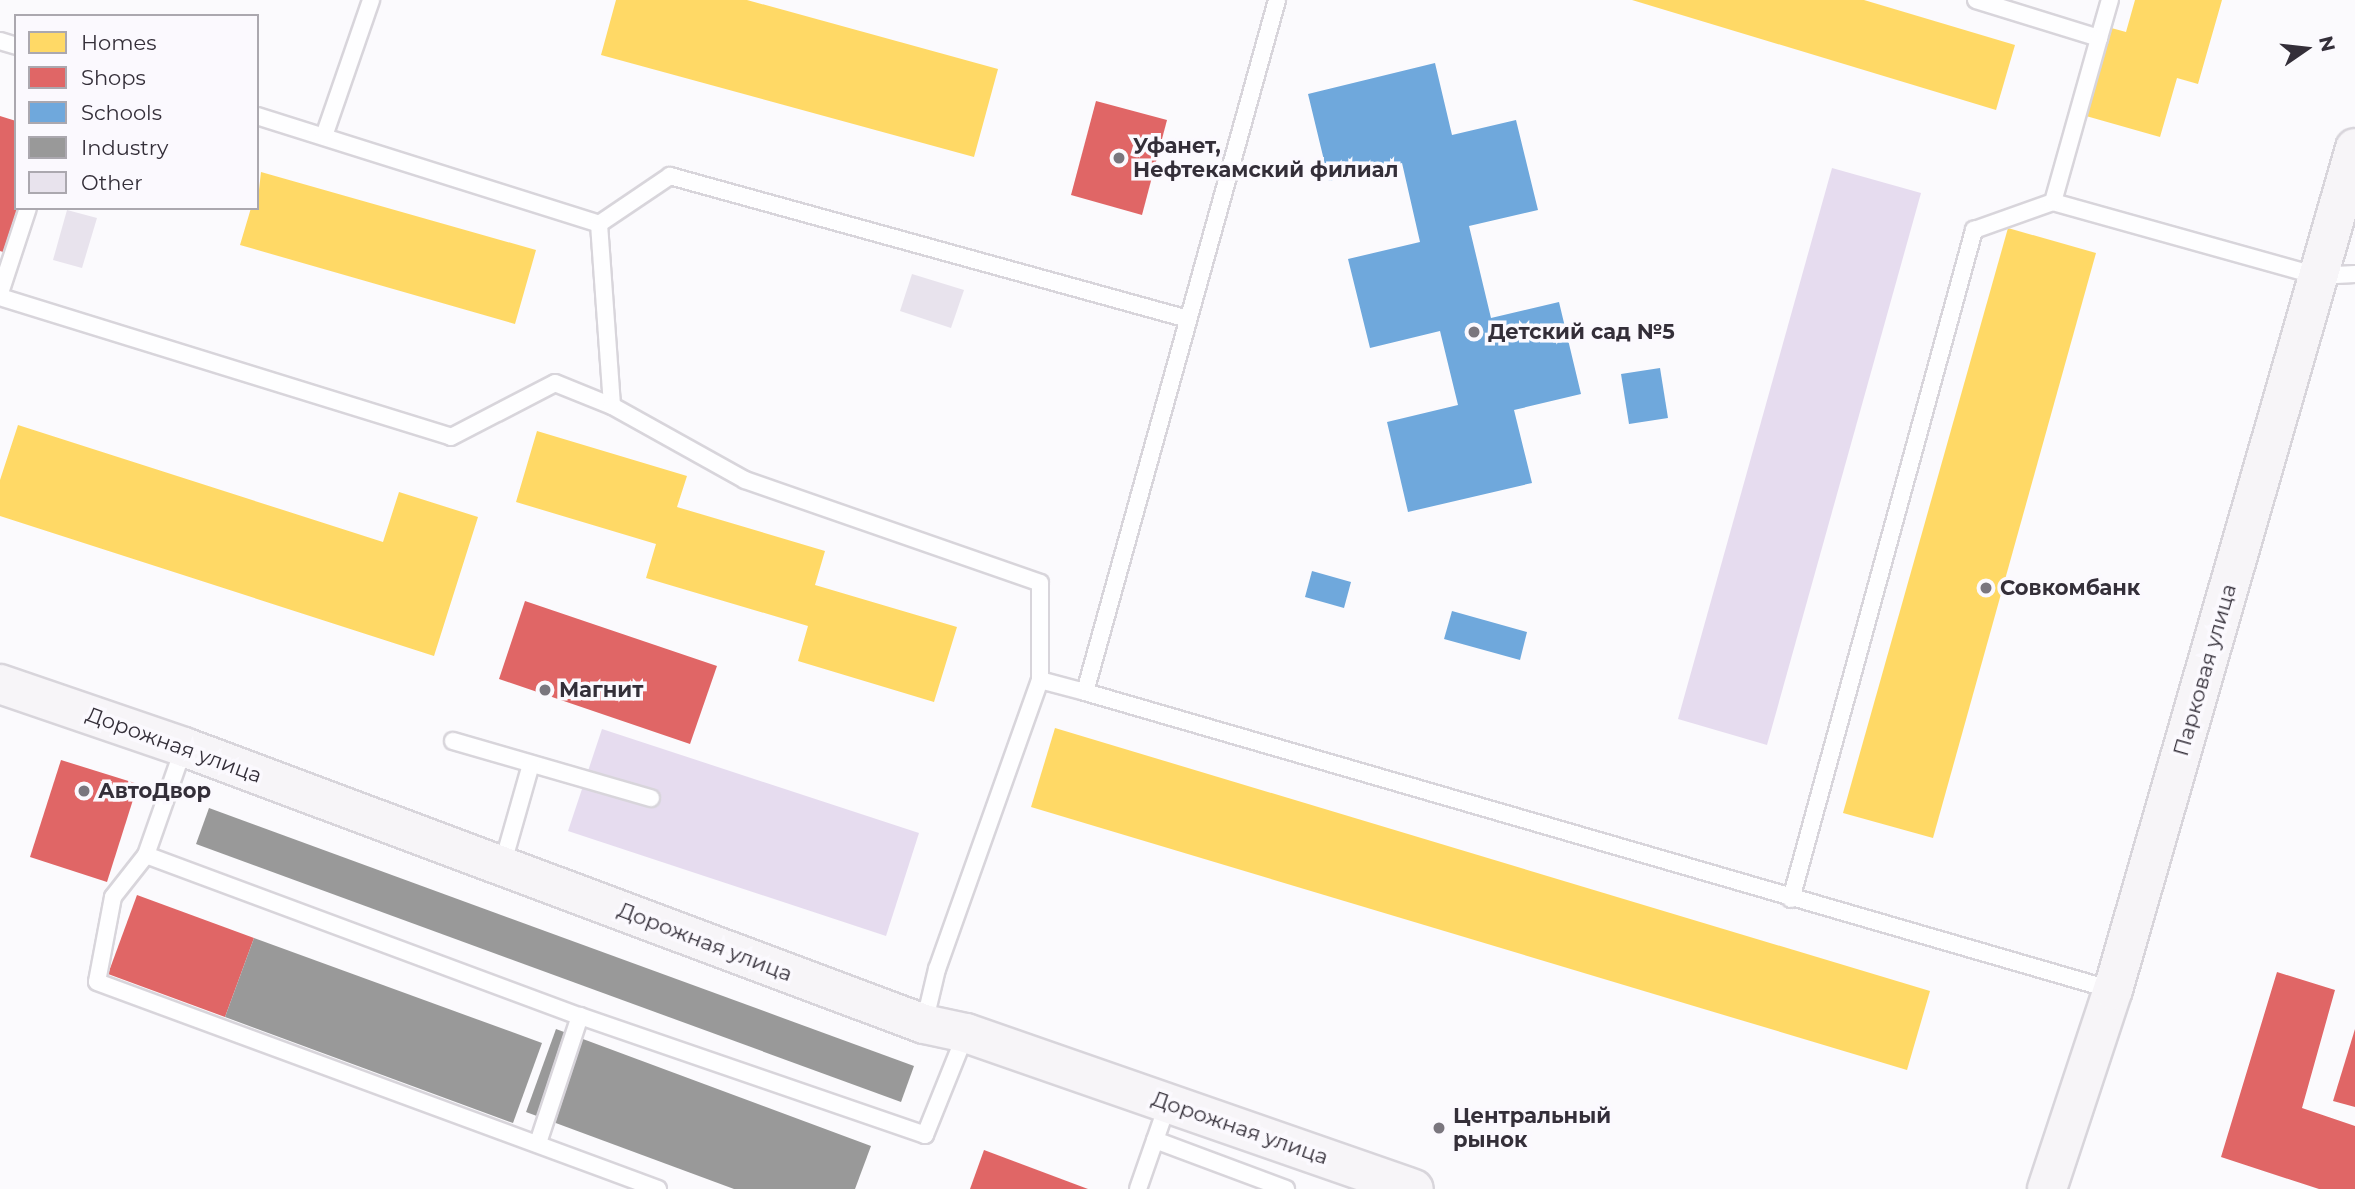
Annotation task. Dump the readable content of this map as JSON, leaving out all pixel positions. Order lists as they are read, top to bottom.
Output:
{
  "streets": {
    "main road": ["Парковая улица", "Дорожная улица"]
  },
  "places": [
    "Уфанет, Нефтекамский филиал",
    "Детский сад №5",
    "Совкомбанк",
    "Магнит",
    "АвтоДвор",
    "Центральный рынок"
  ],
  "legend": [
    "Homes",
    "Shops",
    "Schools",
    "Industry",
    "Other"
  ],
  "north": "right"
}
